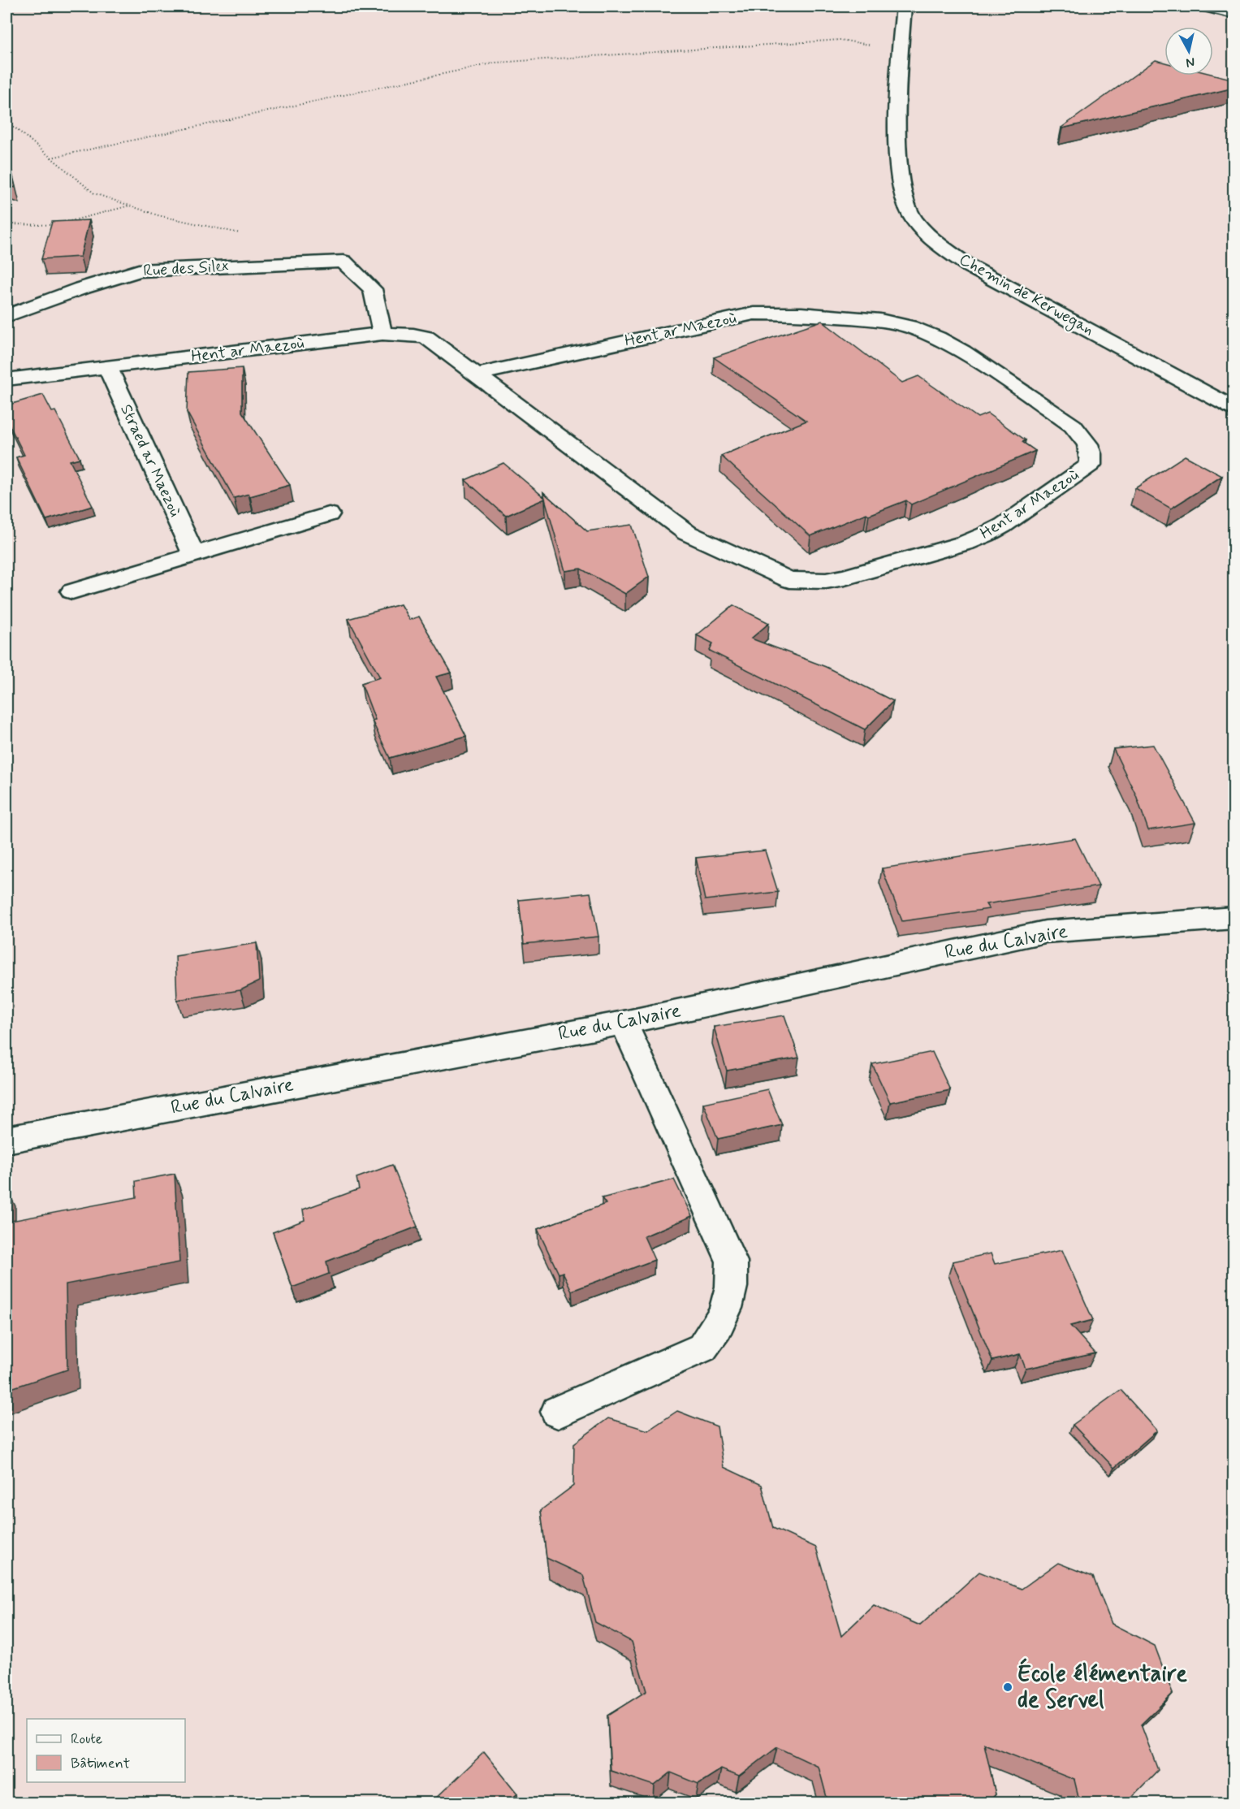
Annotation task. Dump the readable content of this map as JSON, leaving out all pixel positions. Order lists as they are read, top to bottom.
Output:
{
  "streets": {
    "street": [
      "Rue des Silex",
      "Chemin de Kerwegan",
      "Hent ar Maezoù",
      "Straed ar Maezoù",
      "Rue du Calvaire"
    ]
  },
  "crossings": [
    ["Rue des Silex", "Hent ar Maezoù"],
    ["Hent ar Maezoù", "Straed ar Maezoù"]
  ],
  "places": ["École élémentaire de Servel"],
  "legend": ["Route", "Bâtiment"],
  "north": "bottom"
}
